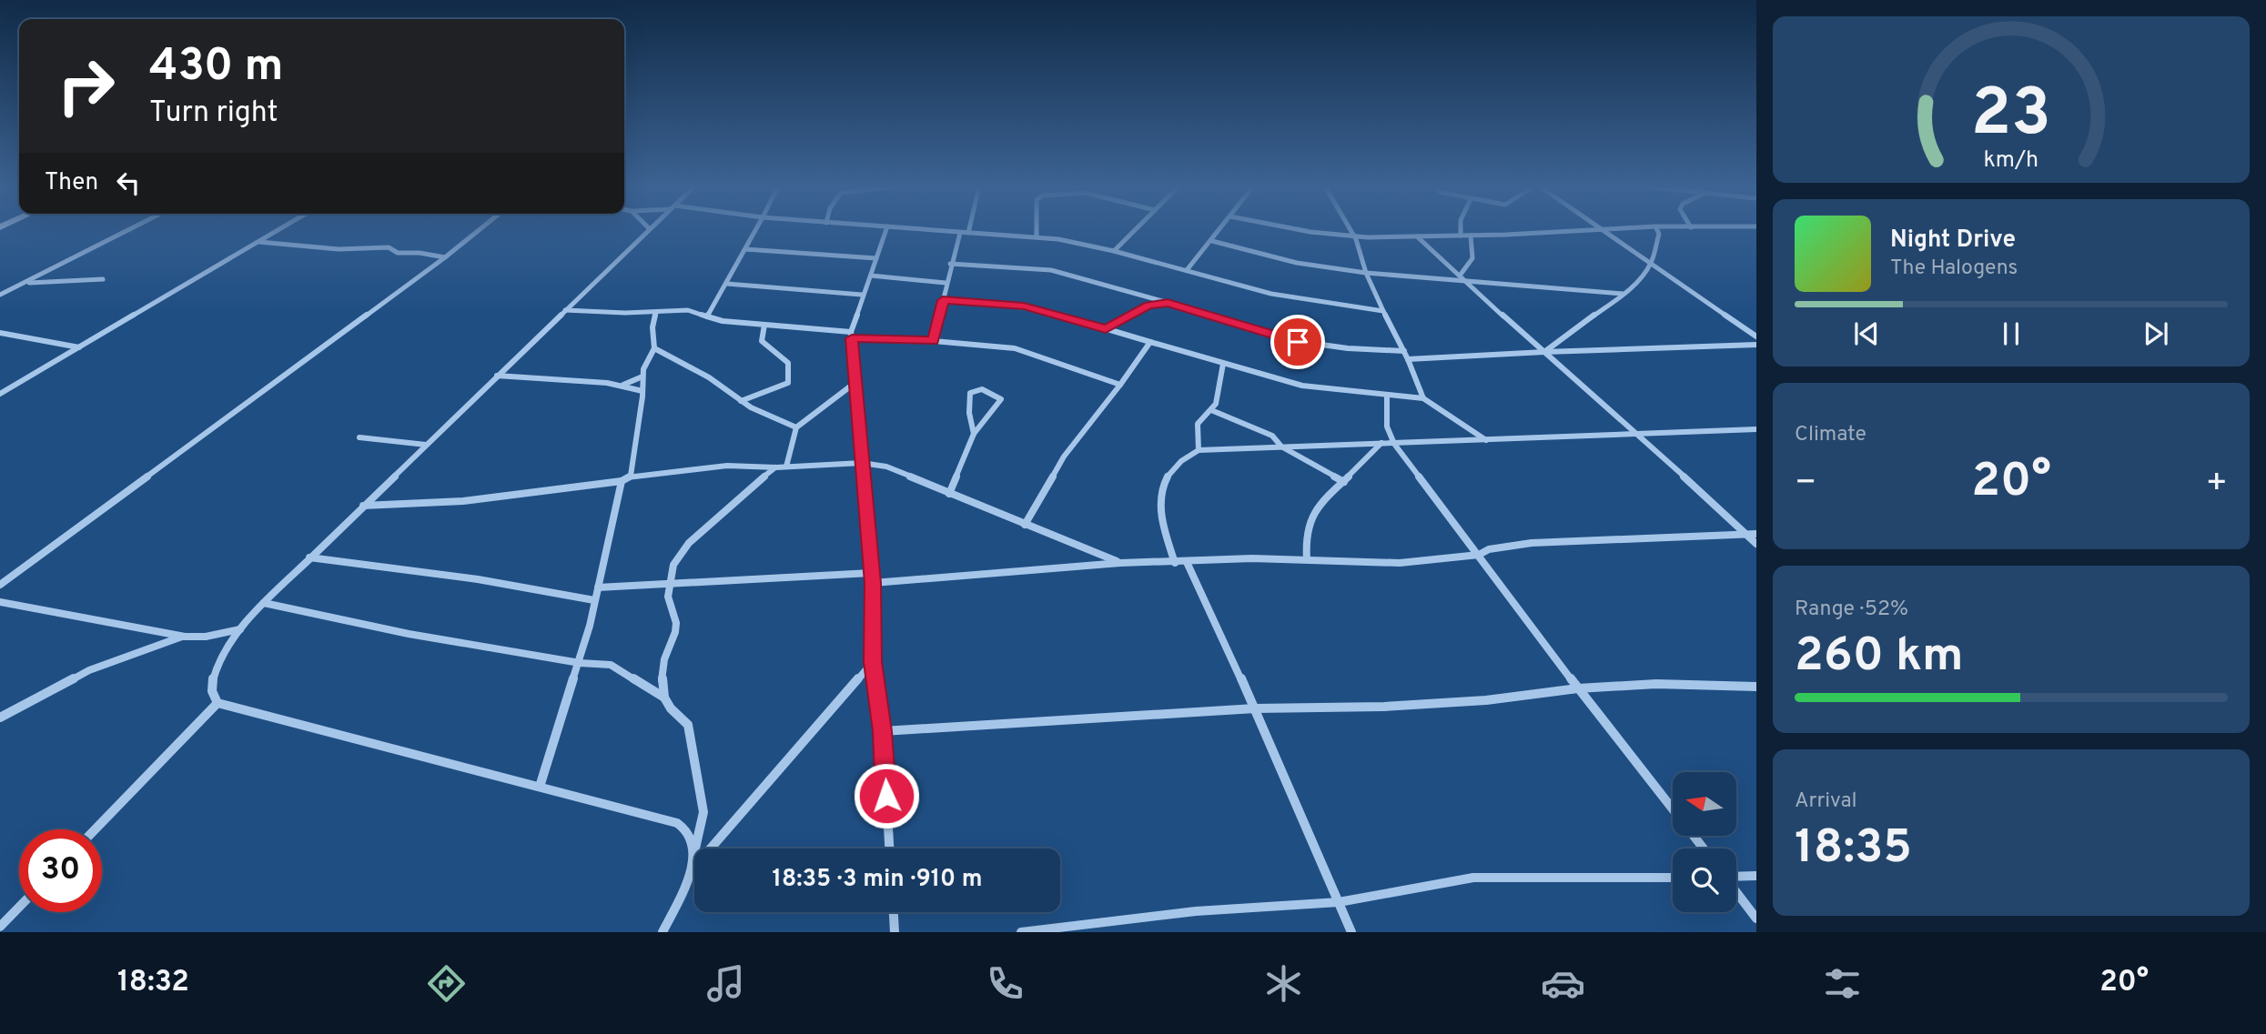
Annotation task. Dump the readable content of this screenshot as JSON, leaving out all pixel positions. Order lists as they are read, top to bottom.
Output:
{
  "north": "left",
  "page": {
    "turn": ["430 m", "Turn right"],
    "then": "Then",
    "song": ["Night Drive", "The Halogens"],
    "tile": [
      "Climate",
      ["Range · 52%", "260 km"],
      ["Arrival", "18:35"]
    ],
    "heat": ["−", "20°", "+"],
    "limit": "30",
    "trip": "18:35 · 3 min · 910 m",
    "tabs": ["18:32", "20°"],
    "gauge": ["23", "km/h"]
  }
}
